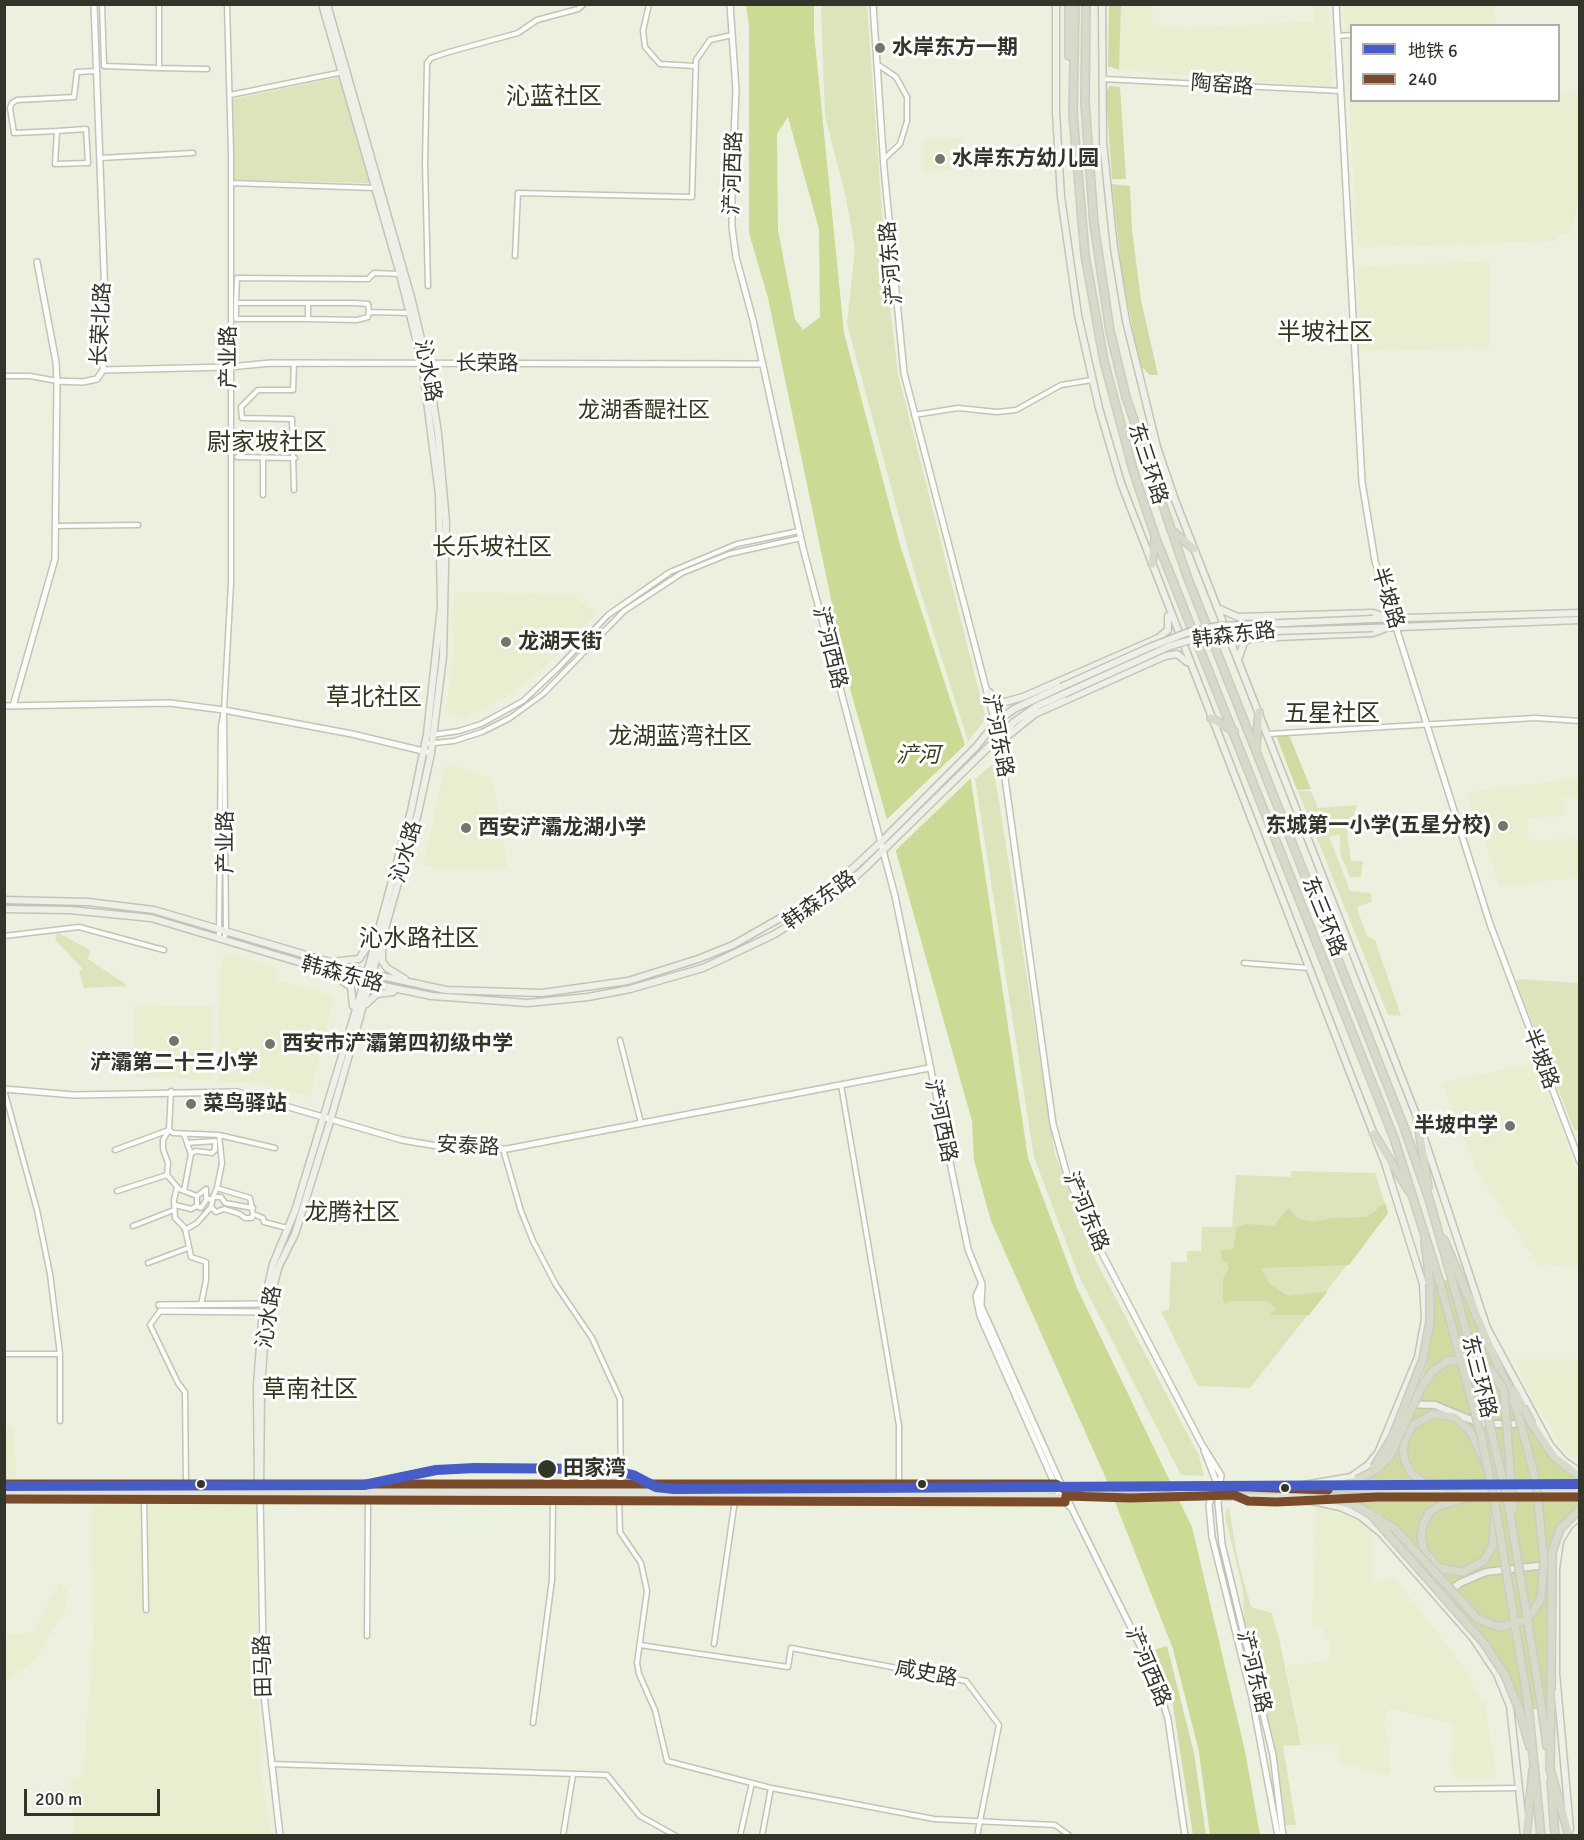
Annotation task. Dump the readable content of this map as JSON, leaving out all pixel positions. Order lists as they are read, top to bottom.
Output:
{
  "streets": {
    "highway": ["东三环路"],
    "main road": ["沁水路", "韩森东路"],
    "street": [
      "陶窑路",
      "浐河西路",
      "浐河东路",
      "长荣北路",
      "产业路",
      "长荣路",
      "半坡路",
      "安泰路",
      "田马路",
      "咸史路"
    ]
  },
  "crossings": [
    ["陶窑路", "半坡路"],
    ["浐河西路", "长荣路"],
    ["浐河西路", "韩森东路"],
    ["浐河西路", "安泰路"],
    ["浐河东路", "韩森东路"],
    ["长荣北路", "长荣路"],
    ["产业路", "长荣路"],
    ["产业路", "韩森东路"],
    ["长荣路", "沁水路"],
    ["沁水路", "韩森东路"],
    ["沁水路", "安泰路"],
    ["沁水路", "田马路"],
    ["半坡路", "韩森东路"]
  ],
  "districts": [
    "沁蓝社区",
    "半坡社区",
    "龙湖香醍社区",
    "尉家坡社区",
    "长乐坡社区",
    "草北社区",
    "五星社区",
    "龙湖蓝湾社区",
    "沁水路社区",
    "龙腾社区",
    "草南社区"
  ],
  "water": ["浐河"],
  "places": [
    "水岸东方一期",
    "水岸东方幼儿园",
    "龙湖天街",
    "东城第一小学(五星分校)",
    "西安浐灞龙湖小学",
    "浐灞第二十三小学",
    "西安市浐灞第四初级中学",
    "菜鸟驿站",
    "半坡中学",
    "田家湾"
  ],
  "lines": ["metro line 6", "transit line 240"],
  "legend": ["地铁 6", "240"],
  "scale_bar": "200 m"
}
